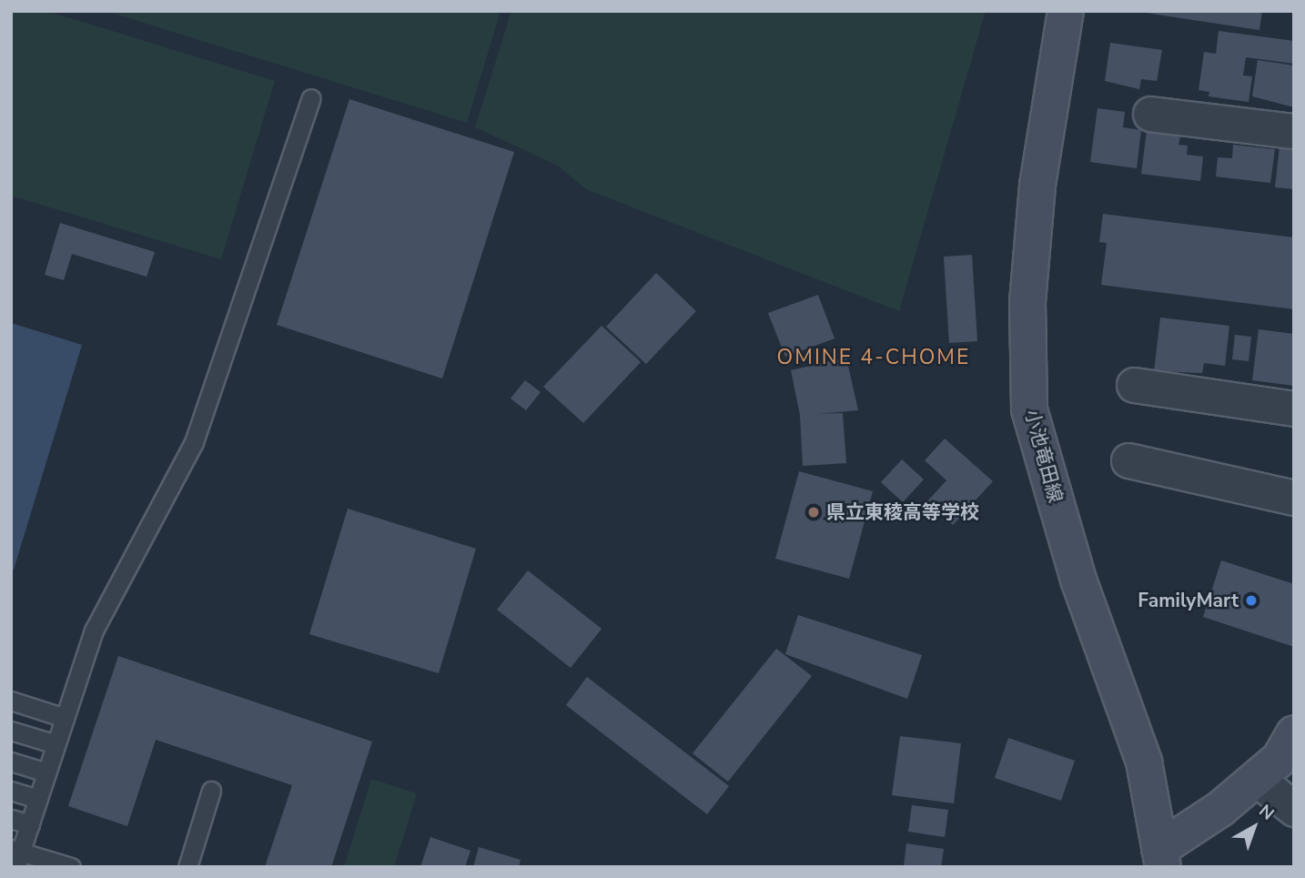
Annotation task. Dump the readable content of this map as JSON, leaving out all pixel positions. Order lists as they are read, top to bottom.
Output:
{
  "streets": {
    "main road": ["小池竜田線"]
  },
  "districts": ["OMINE 4-CHOME"],
  "places": ["県立東稜高等学校", "FamilyMart"],
  "north": "top right"
}
